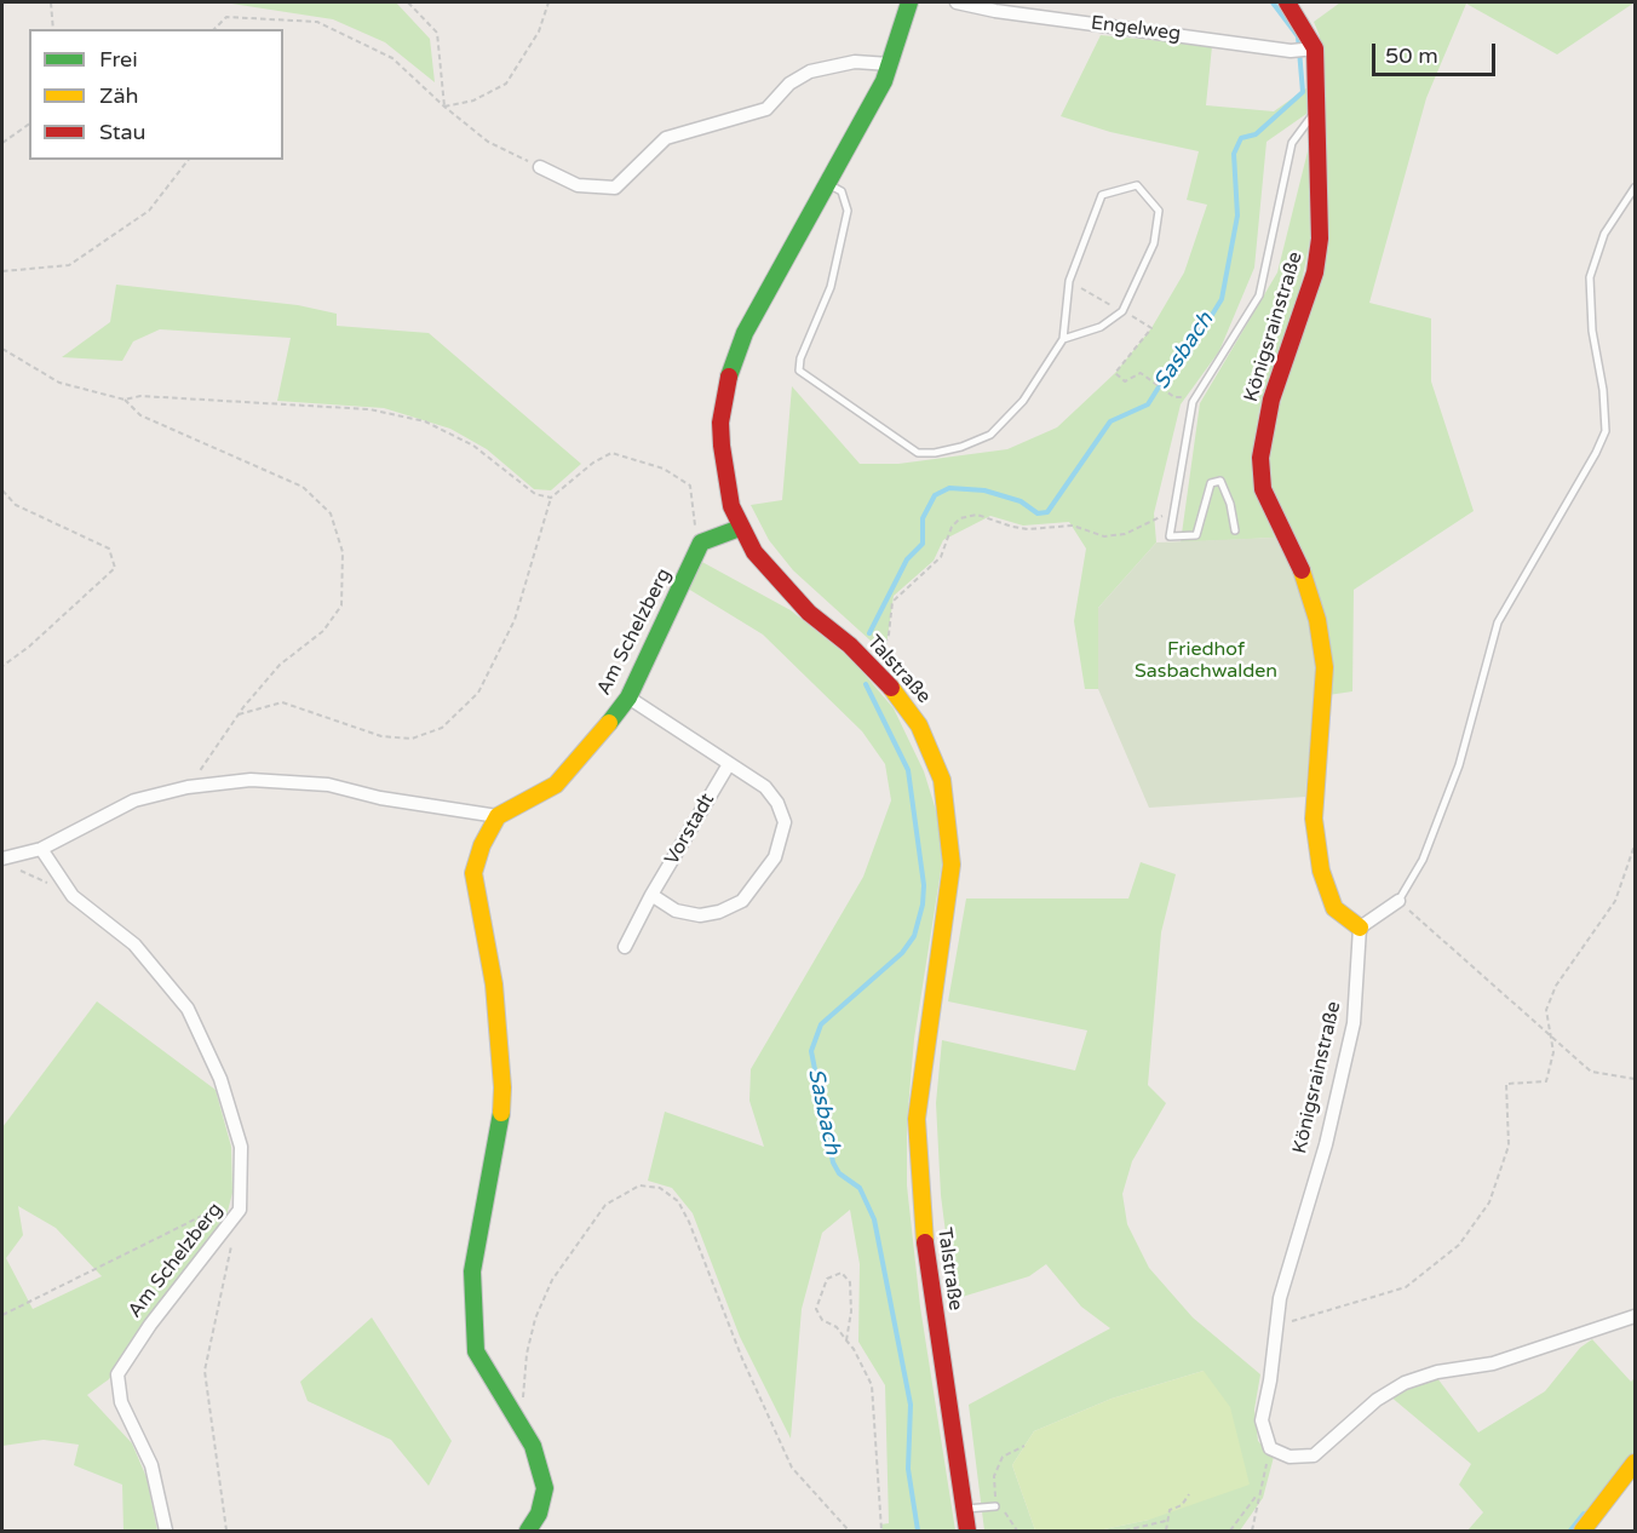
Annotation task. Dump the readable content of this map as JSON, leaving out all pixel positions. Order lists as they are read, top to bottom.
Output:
{
  "streets": {
    "street": [
      "Engelweg",
      "Königsrainstraße",
      "Am Schelzberg",
      "Talstraße",
      "Vorstadt"
    ]
  },
  "crossings": [
    ["Engelweg", "Königsrainstraße"]
  ],
  "water": ["Sasbach"],
  "parks": ["Friedhof Sasbachwalden"],
  "legend": ["Frei", "Zäh", "Stau"],
  "scale_bar": "50 m"
}
